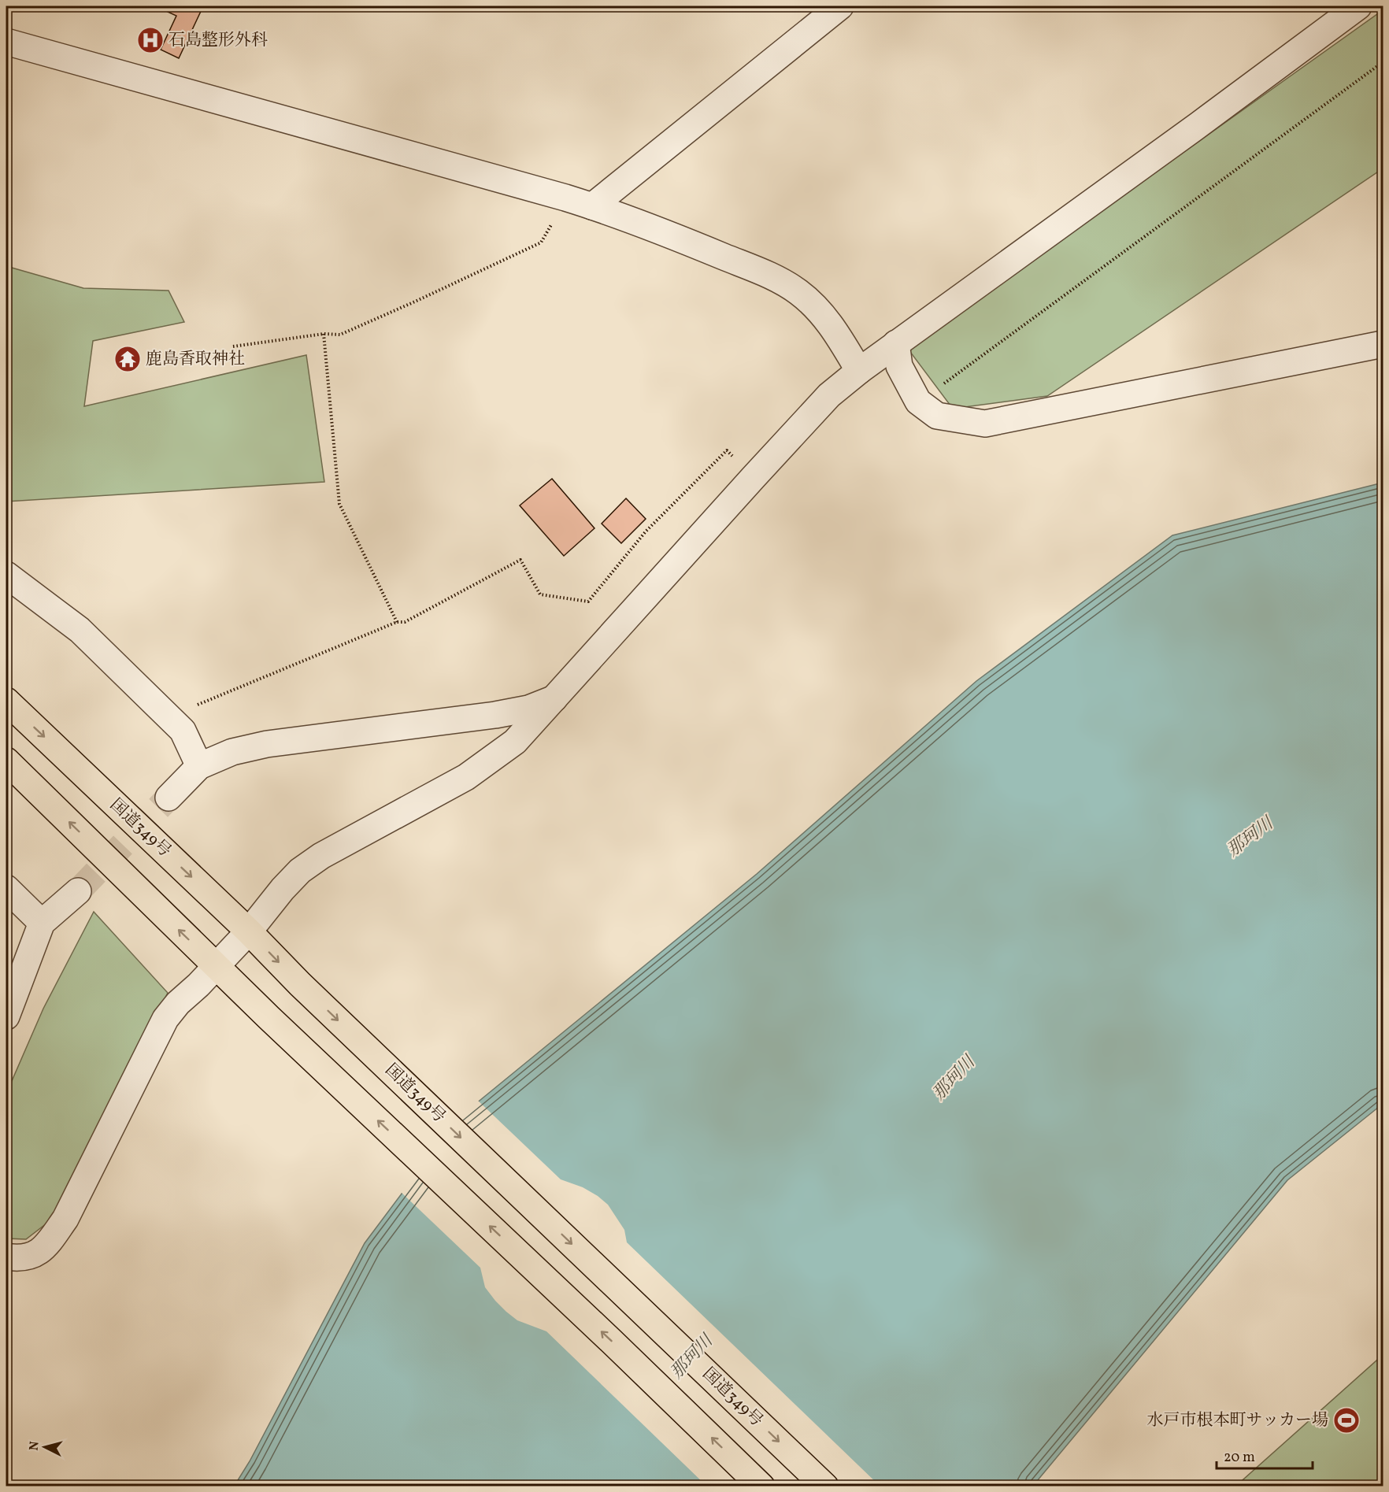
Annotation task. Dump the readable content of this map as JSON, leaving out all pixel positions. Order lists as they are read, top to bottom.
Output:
{
  "streets": {
    "highway": ["国道349号"]
  },
  "water": ["那珂川"],
  "places": {
    "hospital": ["石島整形外科"],
    "temple": ["鹿島香取神社"],
    "sports": ["水戸市根本町サッカー場"]
  },
  "scale_bar": "20 m",
  "north": "left"
}
